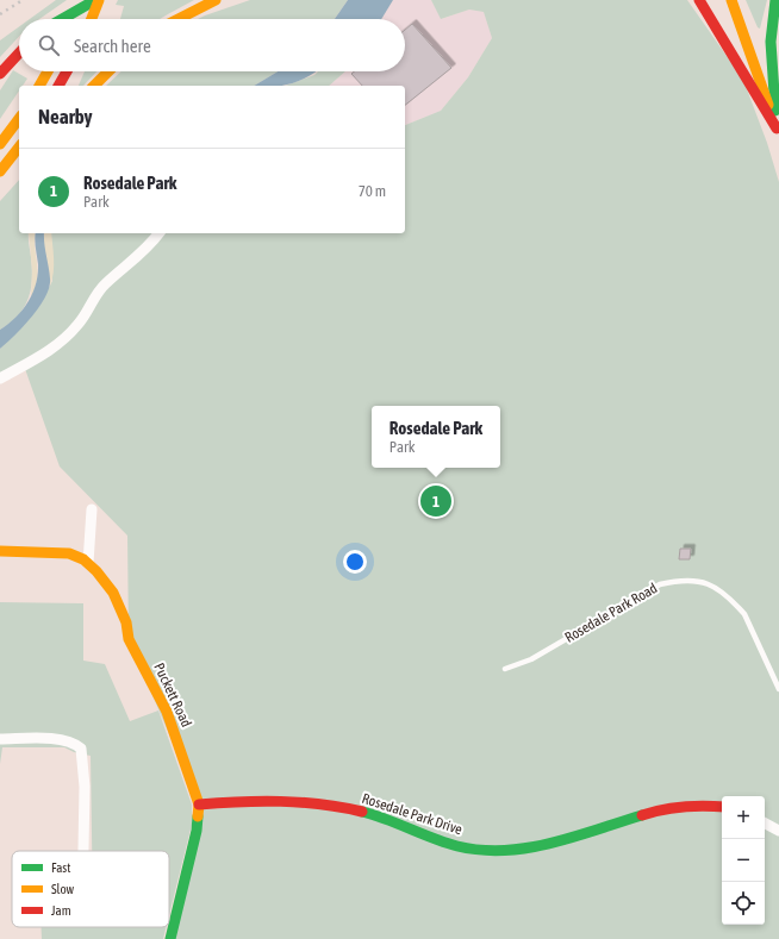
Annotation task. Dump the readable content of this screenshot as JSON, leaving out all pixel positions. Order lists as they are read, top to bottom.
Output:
{
  "streets": {
    "main road": ["Puckett Road", "Rosedale Park Drive"],
    "lane": ["Rosedale Park Road"]
  },
  "crossings": [
    ["Puckett Road", "Rosedale Park Drive"]
  ],
  "legend": ["Fast", "Slow", "Jam"],
  "page": {
    "search": "Search here",
    "heading": "Nearby",
    "list": [
      {
        "mark": "1",
        "name": "Rosedale Park",
        "note": "Park",
        "value": "70 m"
      }
    ],
    "popup": ["Rosedale Park", "Park"],
    "pins": "1",
    "map_buttons": ["+", "−"]
  }
}
